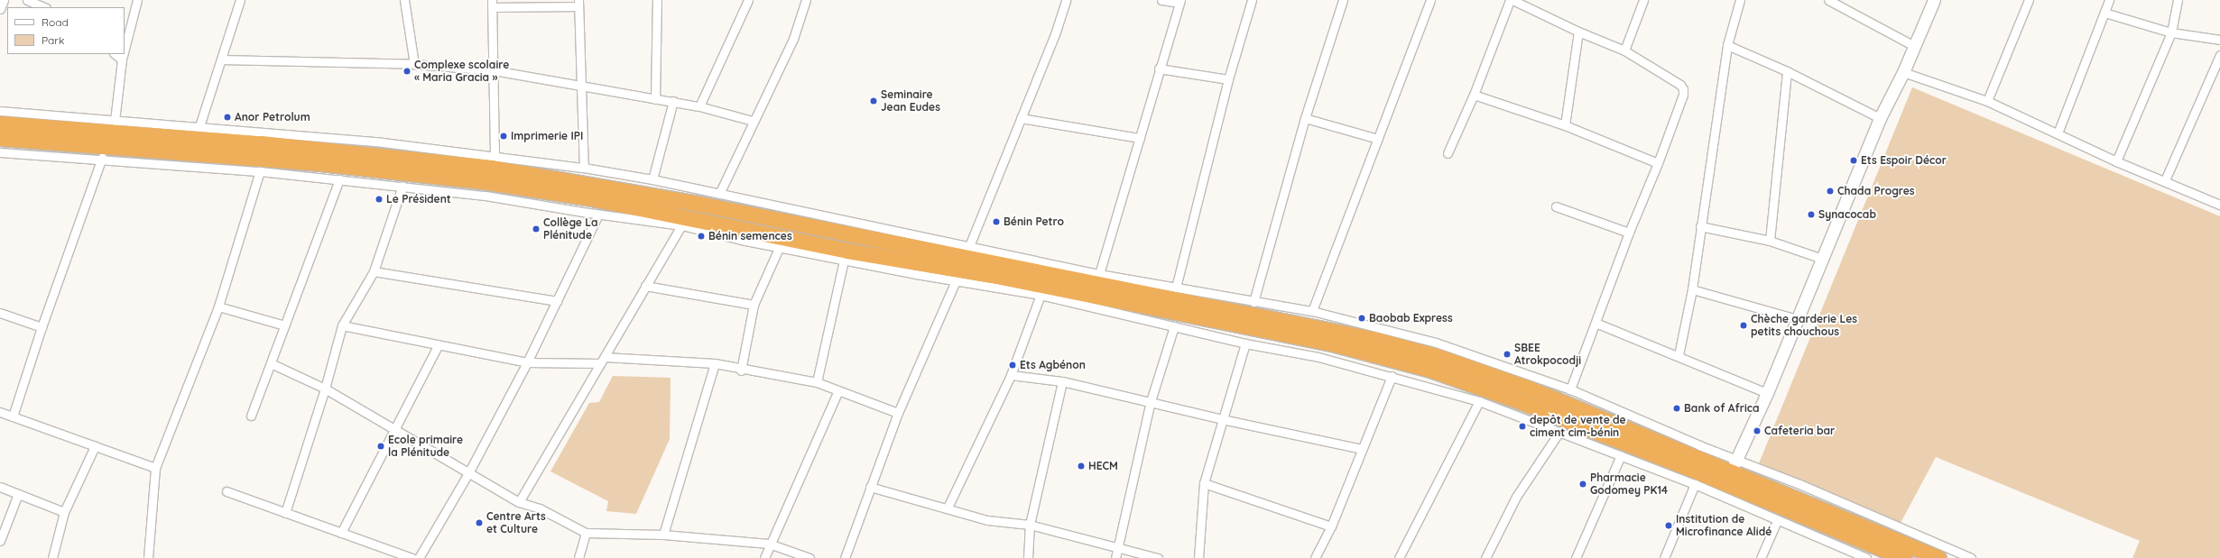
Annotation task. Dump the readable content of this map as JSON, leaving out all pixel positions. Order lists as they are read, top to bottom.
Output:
{
  "places": [
    "Complexe scolaire « Maria Gracia »",
    "Seminaire Jean Eudes",
    "Anor Petrolum",
    "Imprimerie IPI",
    "Ets Espoir Décor",
    "Chada Progres",
    "Le Président",
    "Synacocab",
    "Bénin Petro",
    "Collège La Plénitude",
    "Bénin semences",
    "Baobab Express",
    "Chèche garderie Les petits chouchous",
    "SBEE Atrokpocodji",
    "Ets Agbénon",
    "Bank of Africa",
    "depôt de vente de ciment cim-bénin",
    "Cafeteria bar",
    "Ecole primaire la Plénitude",
    "HECM",
    "Pharmacie Godomey PK14",
    "Centre Arts et Culture",
    "Institution de Microfinance Alidé"
  ],
  "legend": ["Road", "Park"]
}
